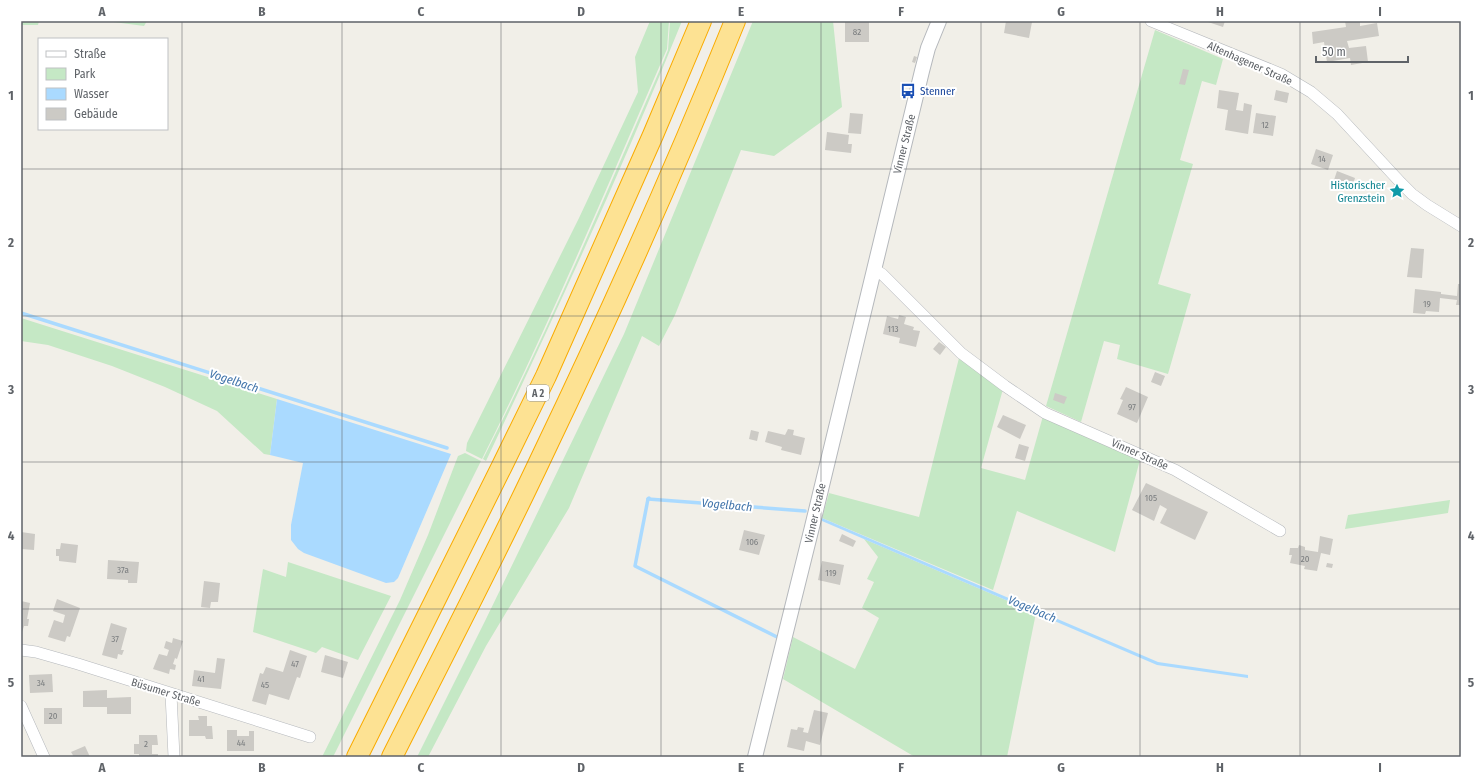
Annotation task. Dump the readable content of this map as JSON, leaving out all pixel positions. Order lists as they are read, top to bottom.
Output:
{
  "streets": {
    "highway": ["A 2"],
    "street": ["Altenhagener Straße", "Vinner Straße", "Büsumer Straße"]
  },
  "water": ["Vogelbach"],
  "places": {
    "bus stop": ["Stenner"],
    "place": ["Historischer Grenzstein"]
  },
  "house_numbers": [
    "82",
    "12",
    "14",
    "19",
    "113",
    "97",
    "105",
    "106",
    "20",
    "37a",
    "119",
    "37",
    "47",
    "41",
    "34",
    "45",
    "20",
    "44",
    "2"
  ],
  "legend": [
    "Straße",
    "Park",
    "Wasser",
    "Gebäude"
  ],
  "scale_bar": "50 m",
  "grid": {
    "columns": [
      "A",
      "B",
      "C",
      "D",
      "E",
      "F",
      "G",
      "H",
      "I"
    ],
    "rows": [
      "1",
      "2",
      "3",
      "4",
      "5"
    ]
  }
}
